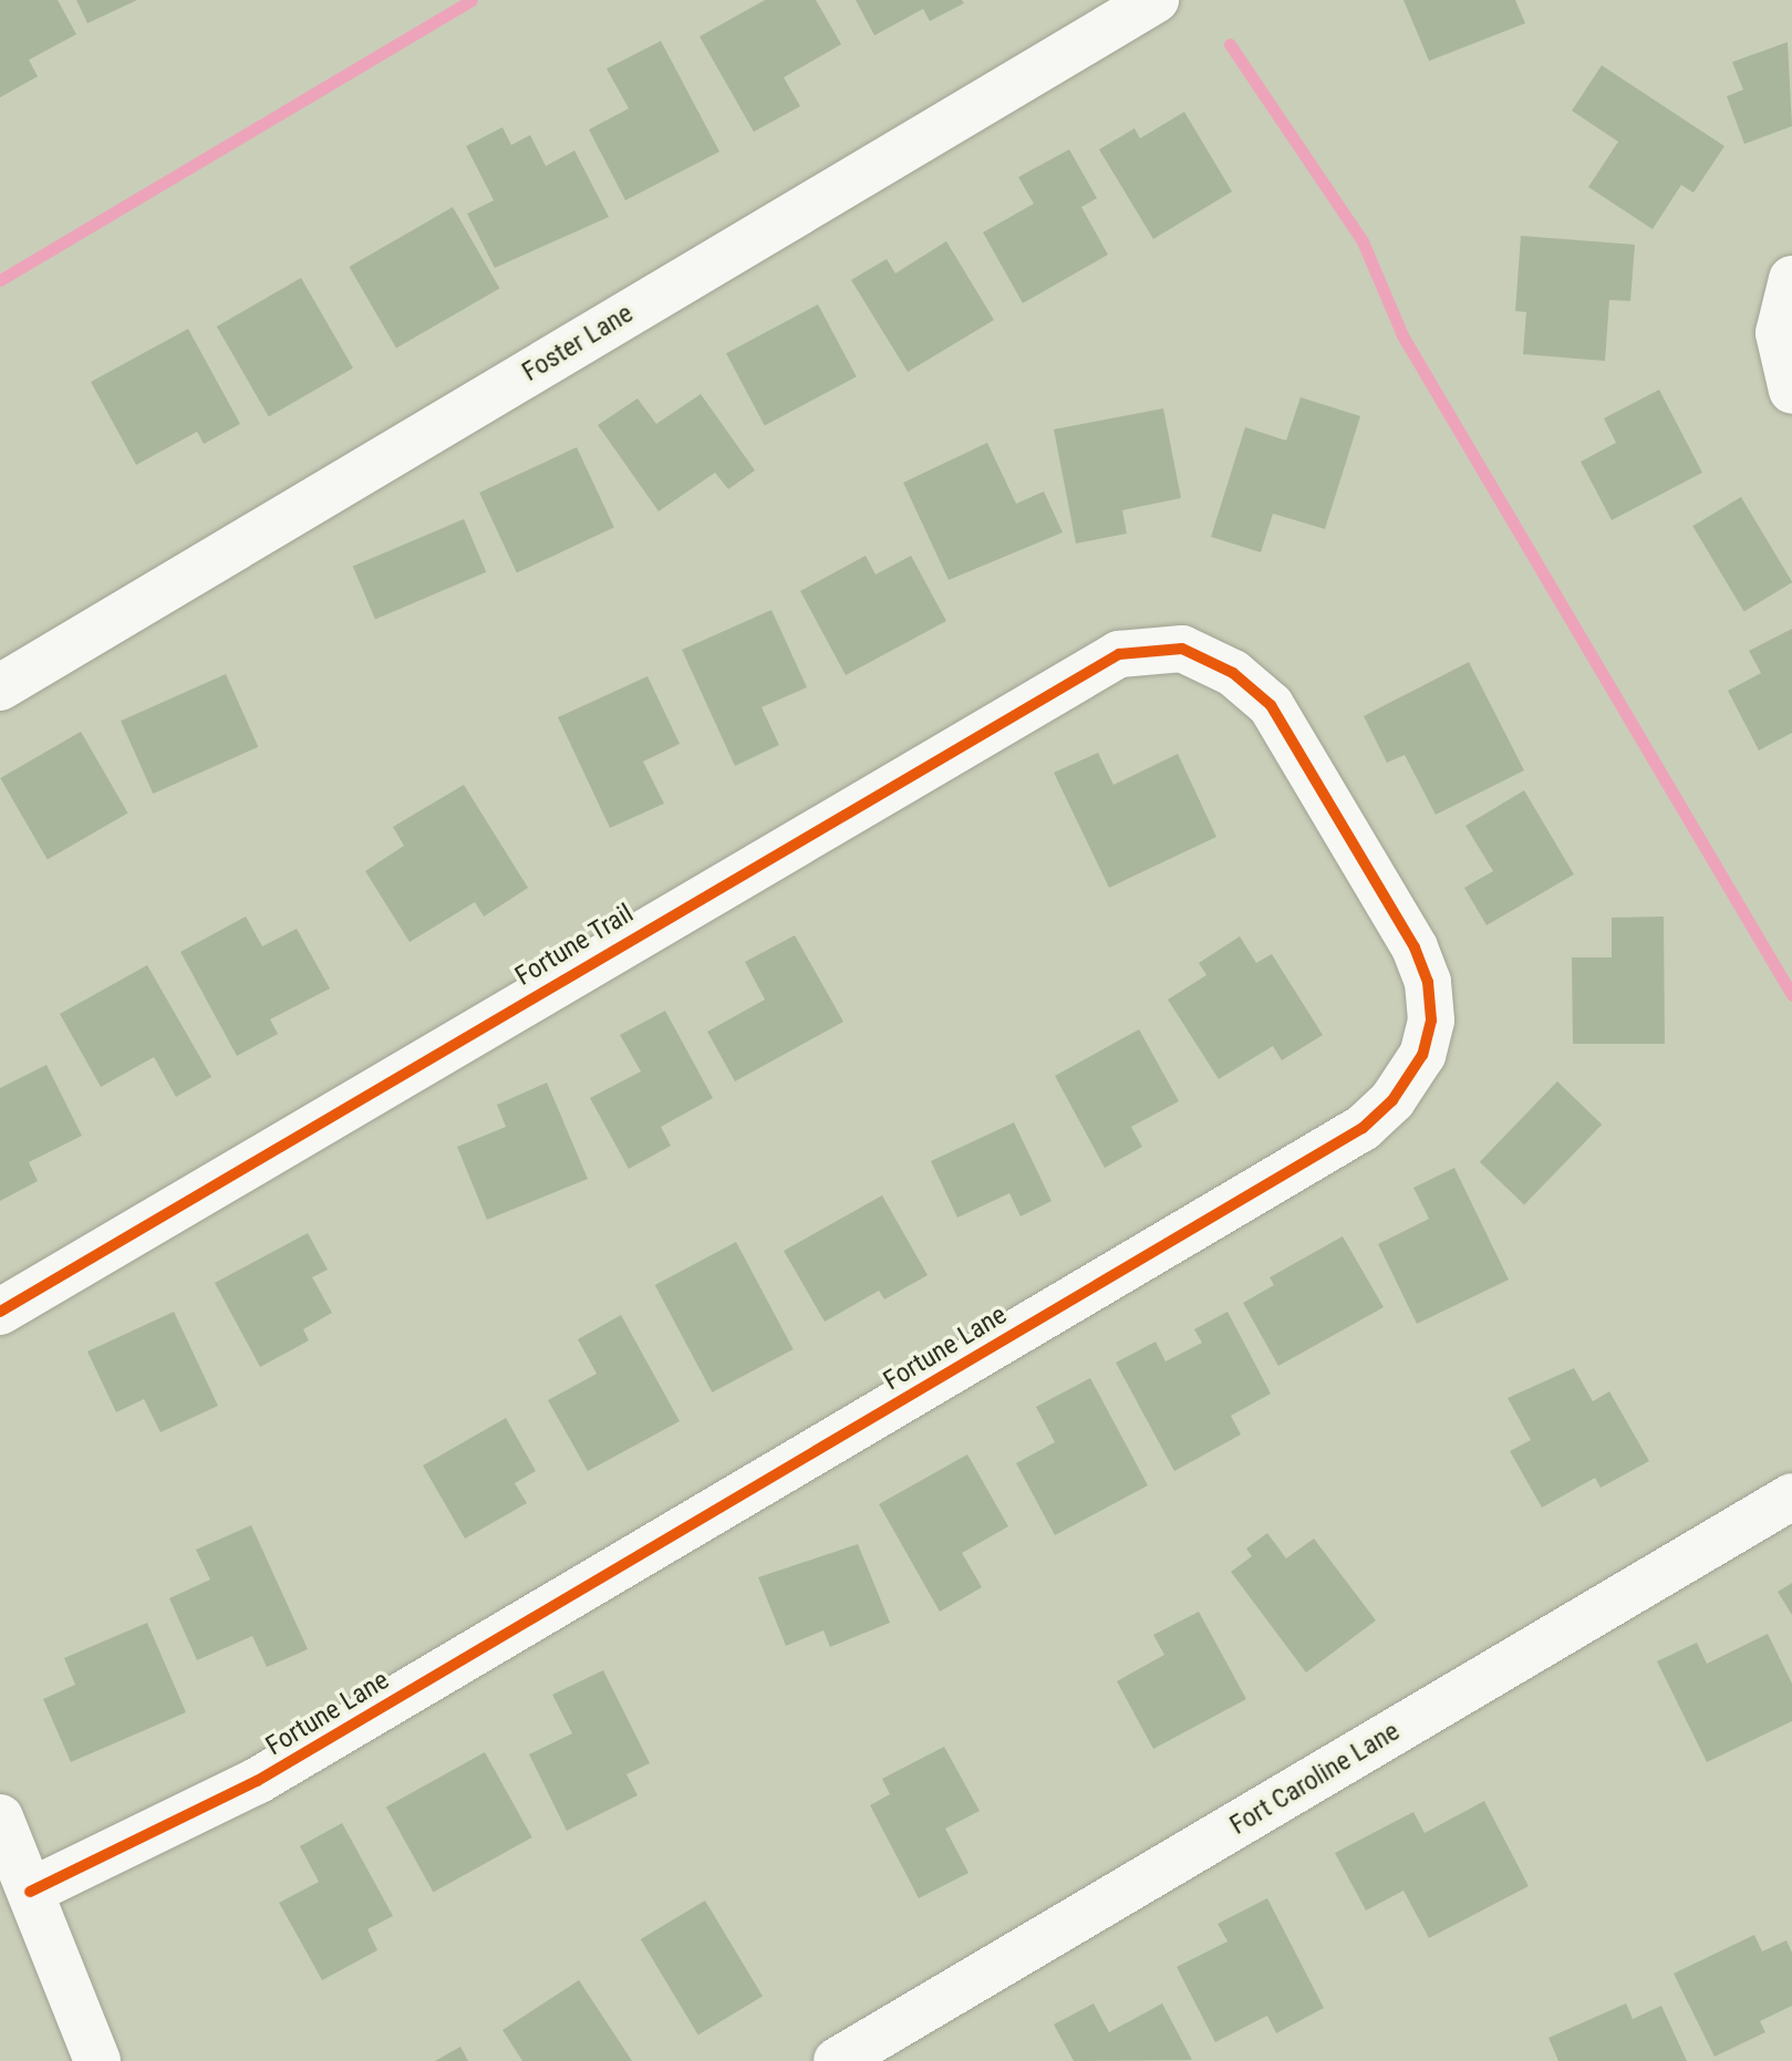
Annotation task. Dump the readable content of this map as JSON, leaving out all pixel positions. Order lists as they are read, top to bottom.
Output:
{
  "streets": {
    "street": [
      "Foster Lane",
      "Fortune Trail",
      "Fortune Lane",
      "Fort Caroline Lane"
    ]
  },
  "crossings": [
    ["Fortune Trail", "Fortune Lane"]
  ]
}
